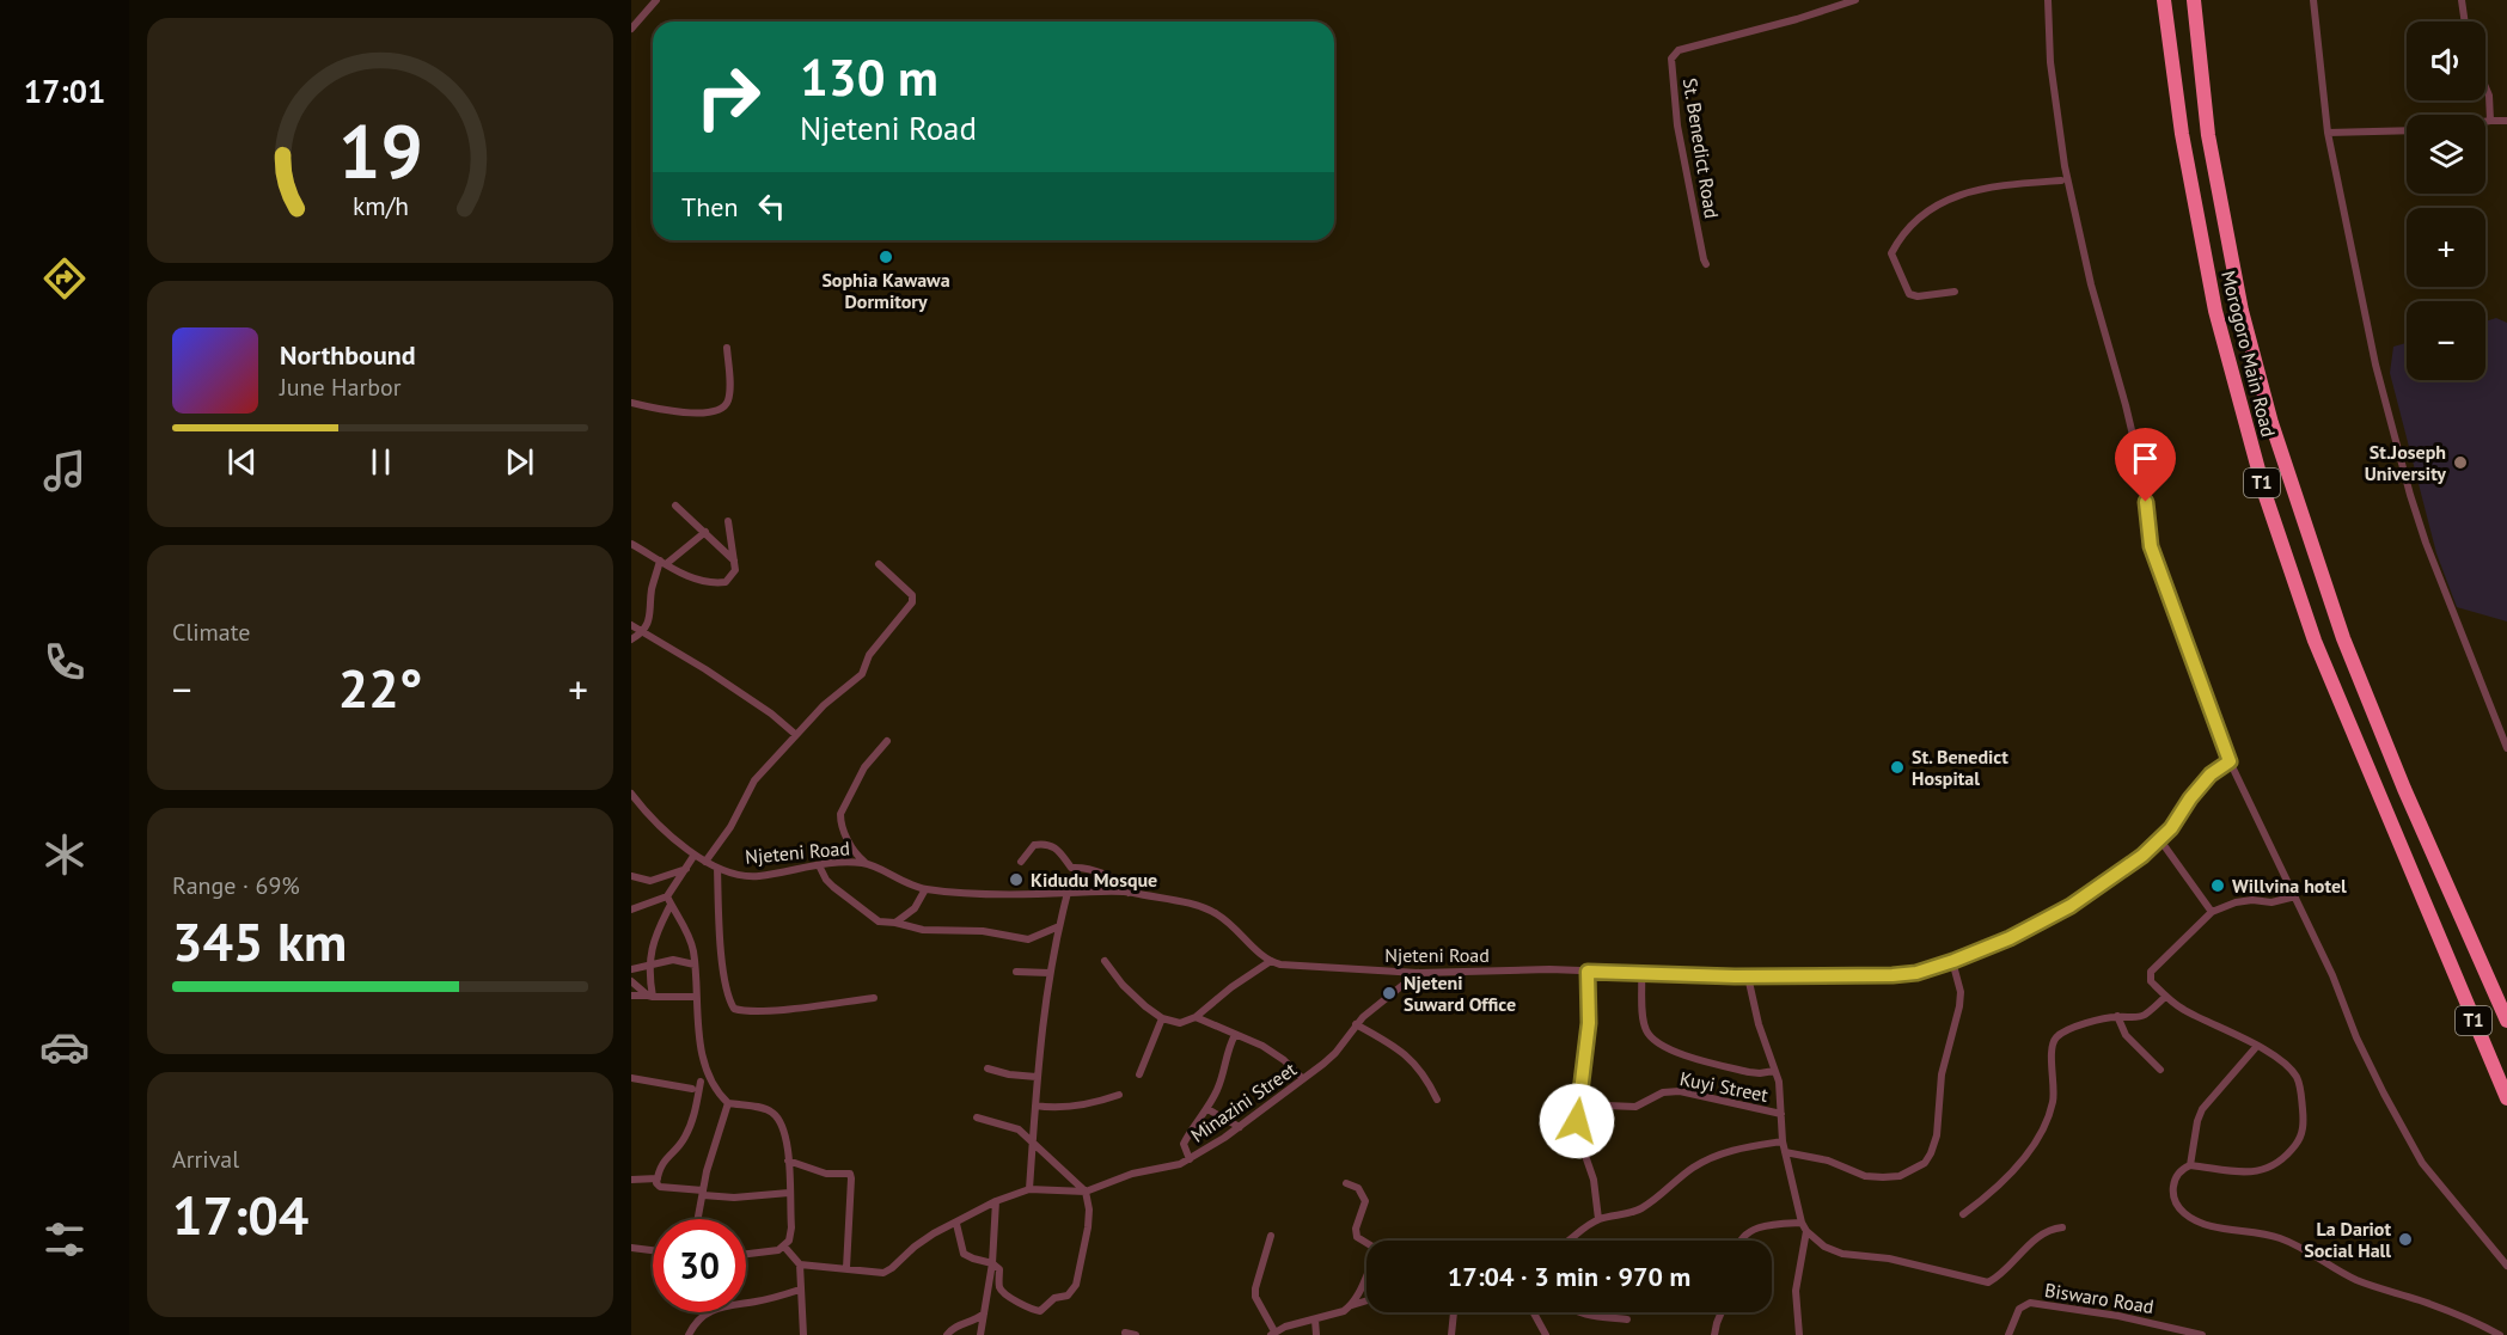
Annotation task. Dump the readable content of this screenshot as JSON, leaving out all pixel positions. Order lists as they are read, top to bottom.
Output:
{
  "streets": {
    "highway": ["Morogoro Main Road", "T1"],
    "street": [
      "St. Benedict Road",
      "Njeteni Road",
      "Kuyi Street",
      "Minazini Street",
      "Biswaro Road"
    ]
  },
  "crossings": [
    ["Njeteni Road", "Minazini Street"]
  ],
  "places": [
    "Sophia Kawawa Dormitory",
    "St.Joseph University",
    "St. Benedict Hospital",
    "Kidudu Mosque",
    "Willvina hotel",
    "Njeteni Suward Office",
    "La Dariot Social Hall"
  ],
  "page": {
    "tabs": "17:01",
    "map_buttons": ["+", "−"],
    "turn": ["130 m", "Njeteni Road"],
    "then": "Then",
    "song": ["Northbound", "June Harbor"],
    "tile": [
      "Climate",
      ["Range · 69%", "345 km"],
      ["Arrival", "17:04"]
    ],
    "heat": ["−", "22°", "+"],
    "limit": "30",
    "trip": "17:04 · 3 min · 970 m",
    "gauge": ["19", "km/h"]
  }
}
